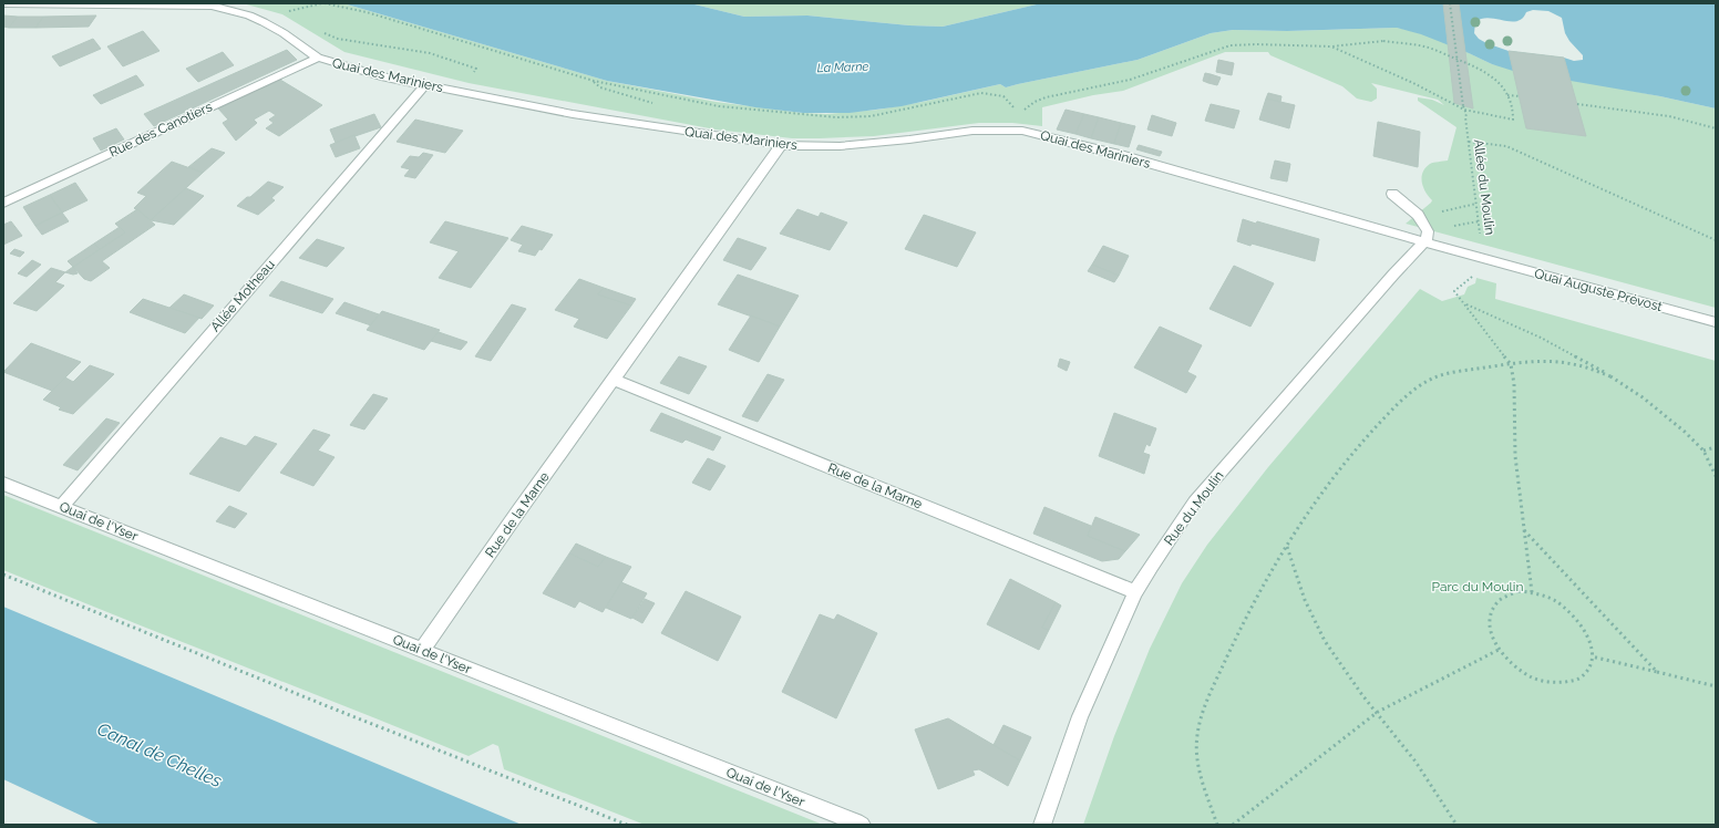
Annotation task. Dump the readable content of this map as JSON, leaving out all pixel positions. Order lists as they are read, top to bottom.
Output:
{
  "streets": {
    "street": [
      "Quai des Mariniers",
      "Rue des Canotiers",
      "Quai Auguste Prévost",
      "Allée Motheau",
      "Rue de la Marne",
      "Rue du Moulin",
      "Quai de l'Yser"
    ],
    "path": ["Allée du Moulin"]
  },
  "crossings": [
    ["Quai des Mariniers", "Rue des Canotiers"],
    ["Quai des Mariniers", "Quai Auguste Prévost"],
    ["Quai des Mariniers", "Allée Motheau"],
    ["Quai des Mariniers", "Rue de la Marne"],
    ["Quai des Mariniers", "Rue du Moulin"],
    ["Allée du Moulin", "Quai Auguste Prévost"],
    ["Allée Motheau", "Quai de l'Yser"],
    ["Rue de la Marne", "Rue du Moulin"],
    ["Rue de la Marne", "Quai de l'Yser"]
  ],
  "water": ["La Marne", "Canal de Chelles"],
  "parks": ["Parc du Moulin"]
}
